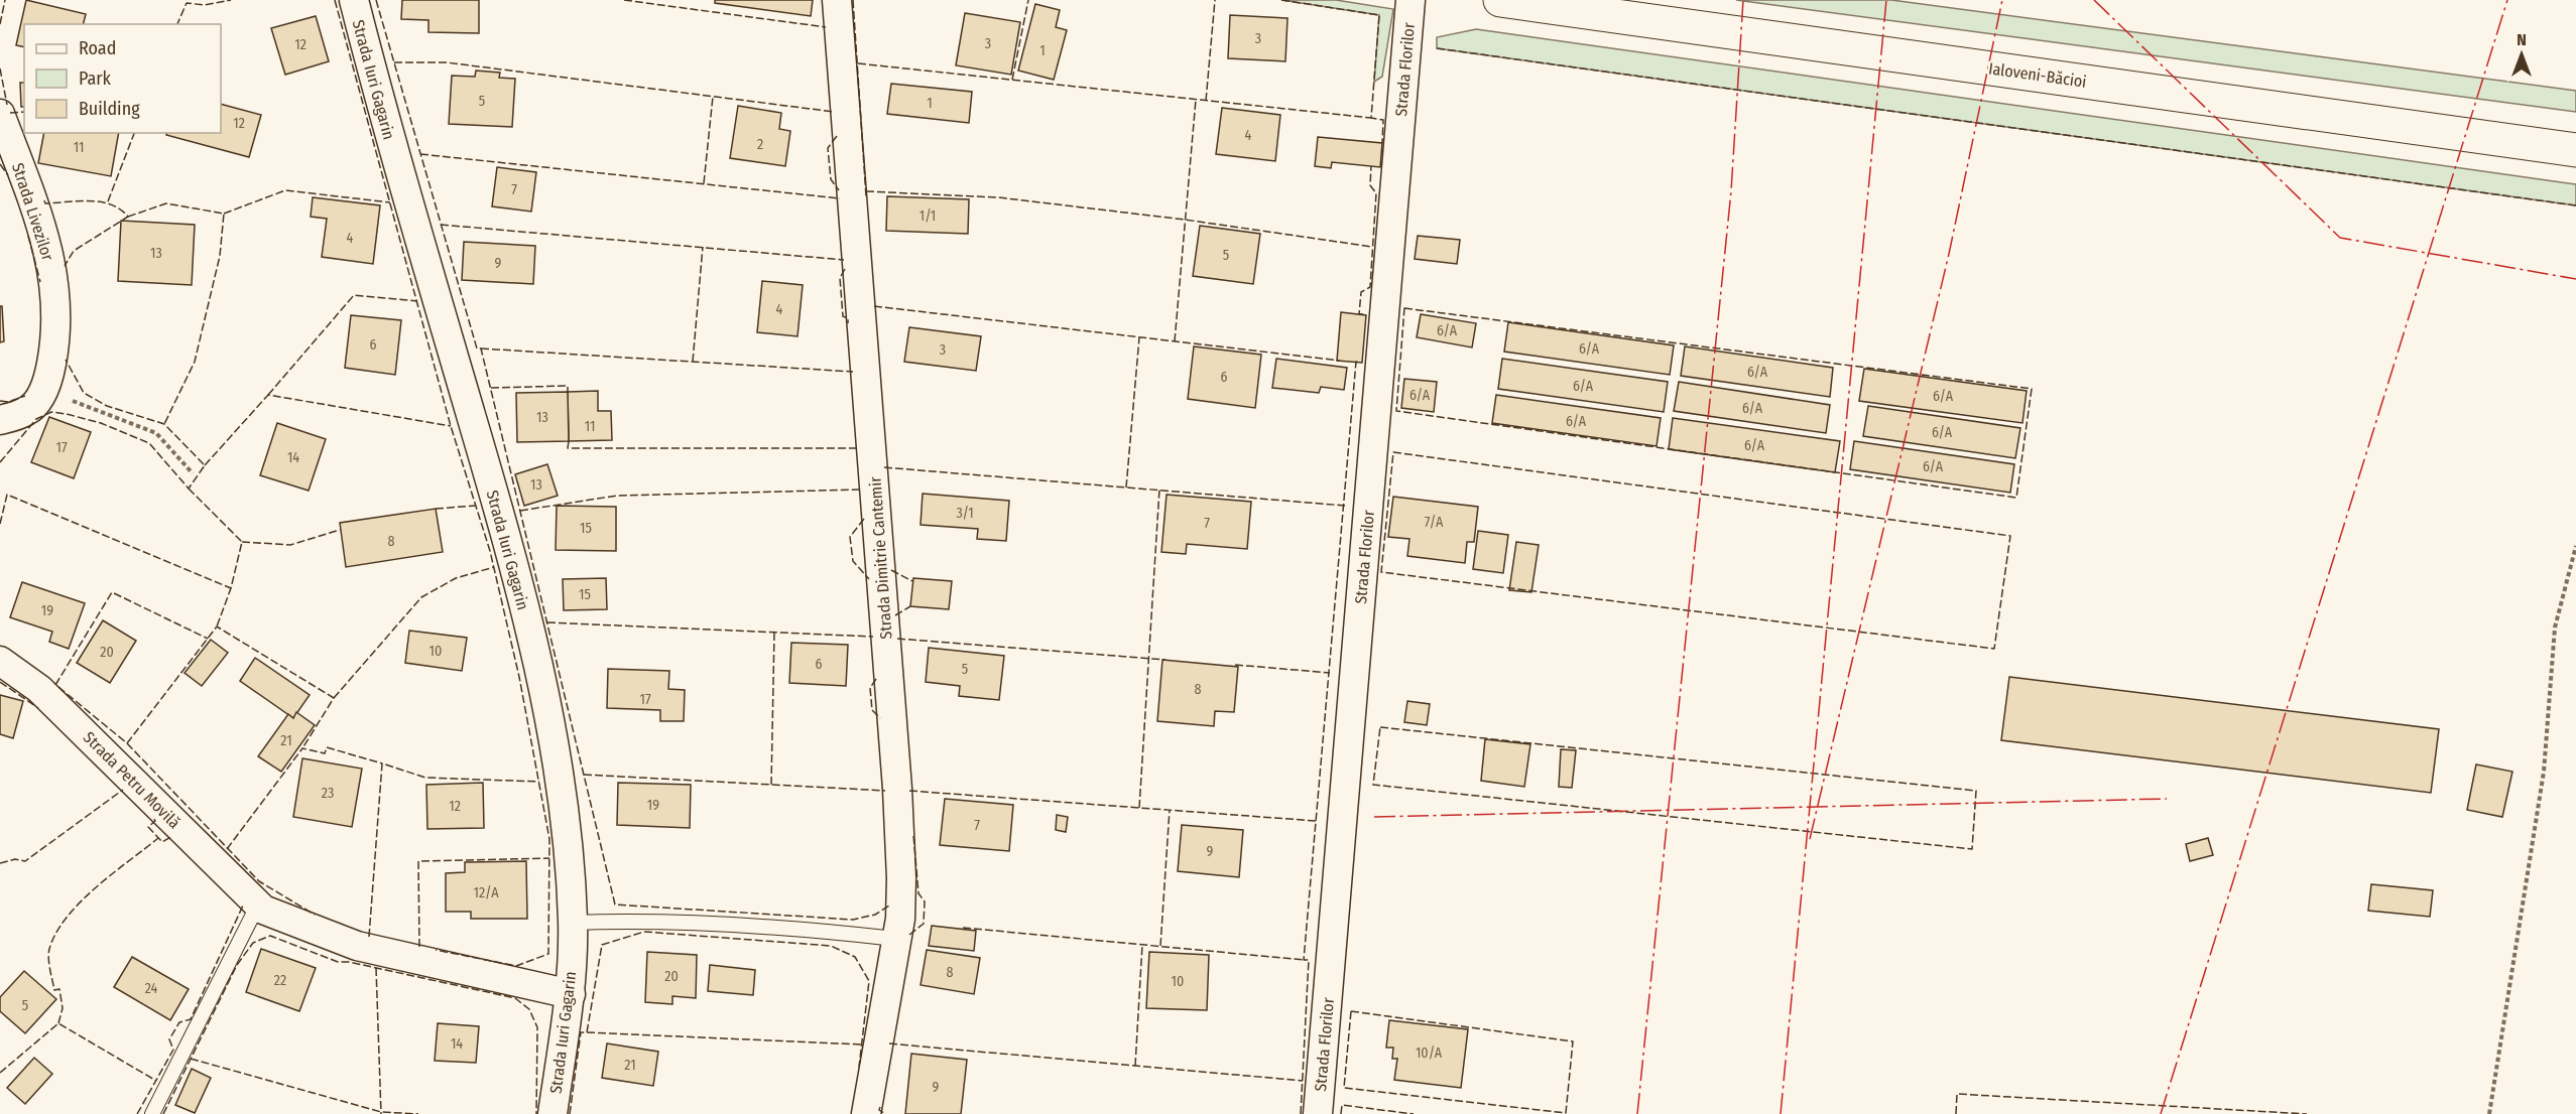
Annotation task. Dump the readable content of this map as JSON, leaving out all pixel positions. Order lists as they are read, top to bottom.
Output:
{
  "streets": {
    "main road": ["Ialoveni-Băcioi"],
    "street": [
      "Strada Florilor",
      "Strada Iuri Gagarin",
      "Strada Livezilor",
      "Strada Dimitrie Cantemir",
      "Strada Petru Movilă"
    ]
  },
  "crossings": [
    ["Strada Iuri Gagarin", "Strada Petru Movilă"]
  ],
  "house_numbers": [
    "3",
    "3",
    "12",
    "1",
    "5",
    "1",
    "12",
    "4",
    "2",
    "11",
    "7",
    "1/1",
    "4",
    "13",
    "5",
    "9",
    "4",
    "6/A",
    "6",
    "6/A",
    "3",
    "6/A",
    "6",
    "6/A",
    "6/A",
    "6/A",
    "6/A",
    "13",
    "6/A",
    "11",
    "6/A",
    "6/A",
    "17",
    "14",
    "6/A",
    "13",
    "3/1",
    "7/A",
    "7",
    "15",
    "8",
    "15",
    "19",
    "10",
    "20",
    "6",
    "5",
    "8",
    "17",
    "21",
    "23",
    "19",
    "12",
    "7",
    "9",
    "12/A",
    "8",
    "20",
    "22",
    "10",
    "24",
    "5",
    "14",
    "10/A",
    "21",
    "9"
  ],
  "legend": ["Road", "Park", "Building"],
  "north": "top"
}
